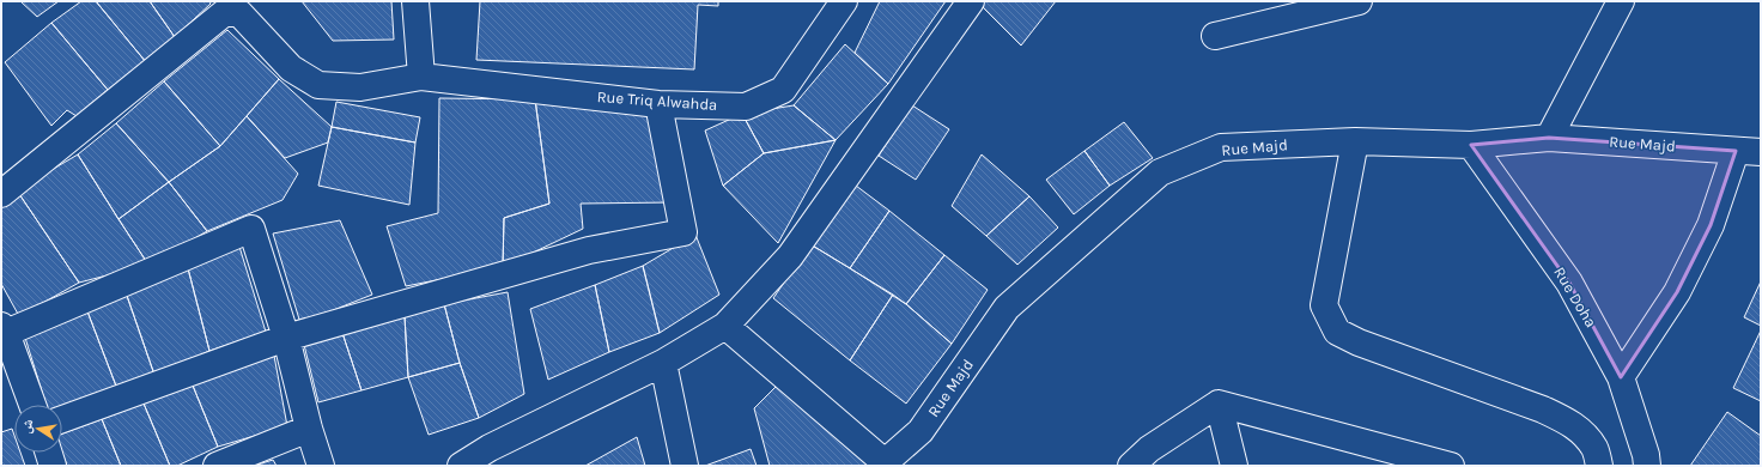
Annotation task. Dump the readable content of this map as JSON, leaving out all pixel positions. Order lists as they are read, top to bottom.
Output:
{
  "streets": {
    "street": ["Rue Triq Alwahda", "Rue Majd", "Rue Doha"]
  },
  "crossings": [
    ["Rue Majd", "Rue Doha"]
  ],
  "north": "left"
}
